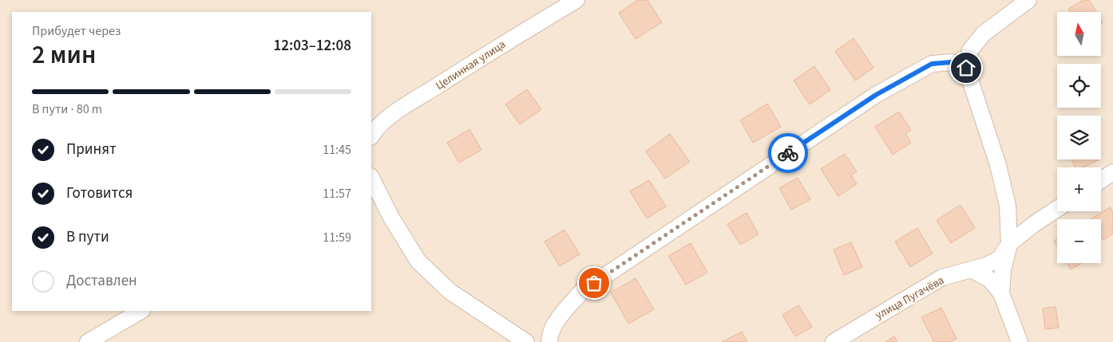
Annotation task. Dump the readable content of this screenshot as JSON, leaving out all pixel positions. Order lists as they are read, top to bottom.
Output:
{
  "streets": {
    "street": ["Целинная улица", "улица Пугачёва"]
  },
  "north": "top",
  "page": {
    "map_buttons": ["+", "−"],
    "heading": ["2 мин", "Прибудет через", "12:03–12:08"],
    "bar": "В пути · 80 m",
    "list": [
      ["Принят", "11:45"],
      ["Готовится", "11:57"],
      ["В пути", "11:59"],
      "Доставлен"
    ]
  }
}
